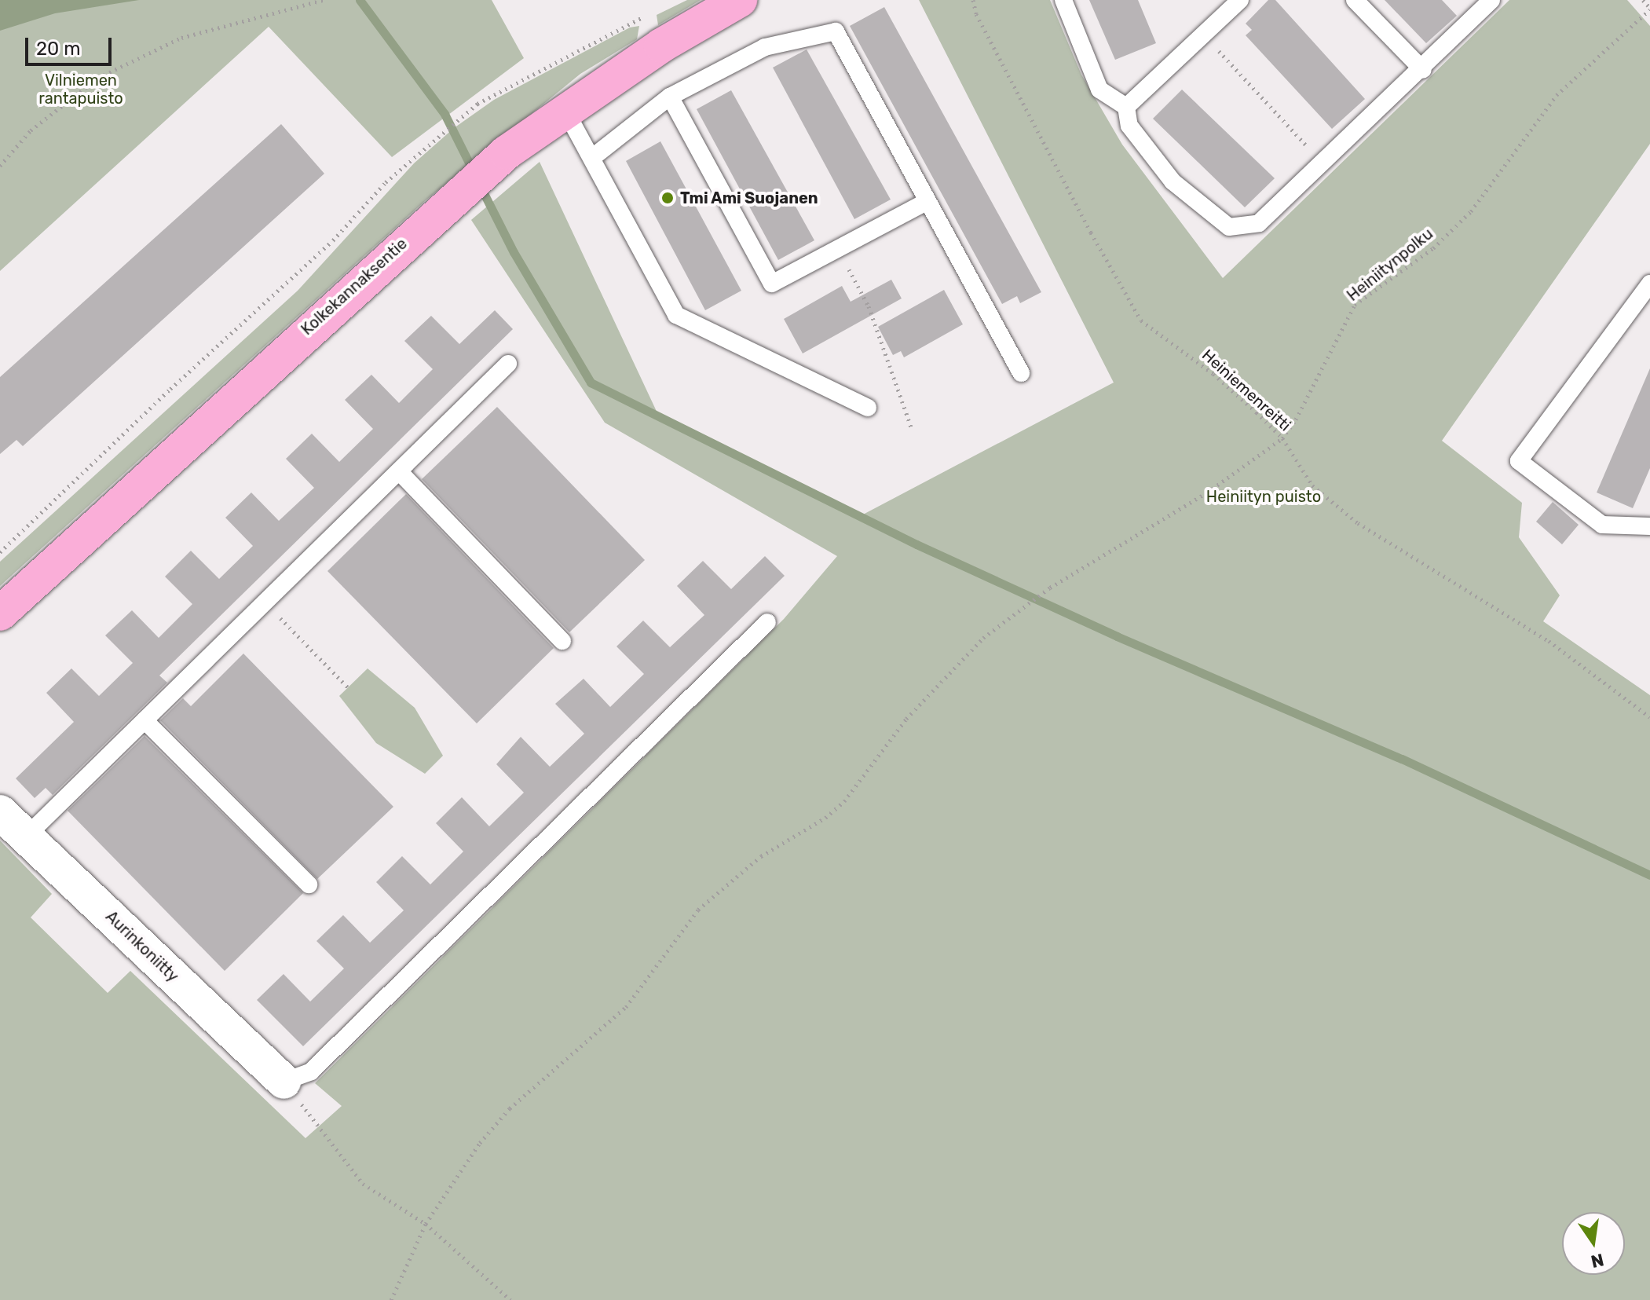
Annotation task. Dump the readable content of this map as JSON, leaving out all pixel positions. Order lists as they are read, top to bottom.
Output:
{
  "streets": {
    "main road": ["Kolkekannaksentie"],
    "street": ["Aurinkoniitty"],
    "path": ["Heiniitynpolku", "Heiniemenreitti"]
  },
  "crossings": [
    ["Heiniitynpolku", "Heiniemenreitti"]
  ],
  "parks": ["Vilniemen rantapuisto", "Heiniityn puisto"],
  "places": ["Tmi Ami Suojanen"],
  "scale_bar": "20 m",
  "north": "bottom"
}
